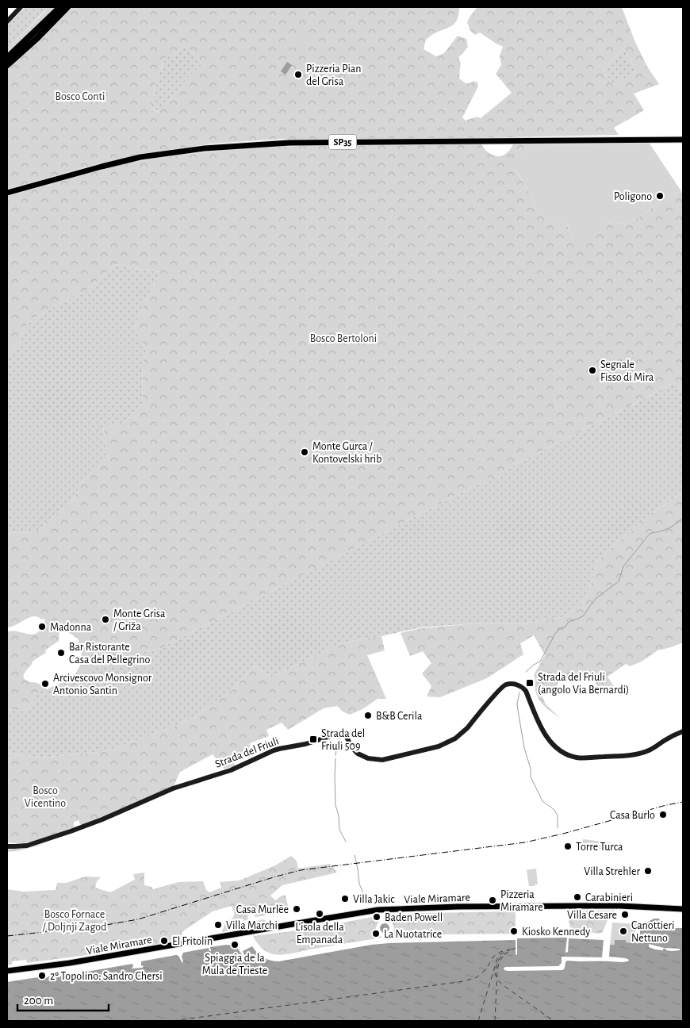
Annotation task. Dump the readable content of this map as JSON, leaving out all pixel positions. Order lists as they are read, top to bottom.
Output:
{
  "streets": {
    "main road": ["SP35", "Strada del Friuli", "Viale Miramare"]
  },
  "parks": [
    "Bosco Conti",
    "Bosco Bertoloni",
    "Bosco Vicentino",
    "Bosco Fornace / Doljnji Zagod"
  ],
  "places": {
    "other": [
      "Pizzeria Pian del Grisa",
      "Poligono",
      "Segnale Fisso di Mira",
      "Monte Gurca / Kontovelski hrib",
      "Monte Grisa / Griža",
      "Madonna",
      "Bar Ristorante Casa del Pellegrino",
      "Arcivescovo Monsignor Antonio Santin",
      "B&B Cerila",
      "Casa Burlo",
      "Torre Turca",
      "Villa Strehler",
      "Carabinieri",
      "Villa Jakic",
      "Pizzeria Miramare",
      "Casa Murlëe",
      "L'isola della Empanada",
      "Villa Cesare",
      "Baden Powell",
      "Villa Marchi",
      "Kiosko Kennedy",
      "Canottieri Nettuno",
      "La Nuotatrice",
      "El Fritolin",
      "Spiaggia de la Mula de Trieste",
      "2º Topolino: Sandro Chersi"
    ],
    "transit": ["Strada del Friuli (angolo Via Bernardi)", "Strada del Friuli 509"]
  },
  "scale_bar": "200 m"
}
